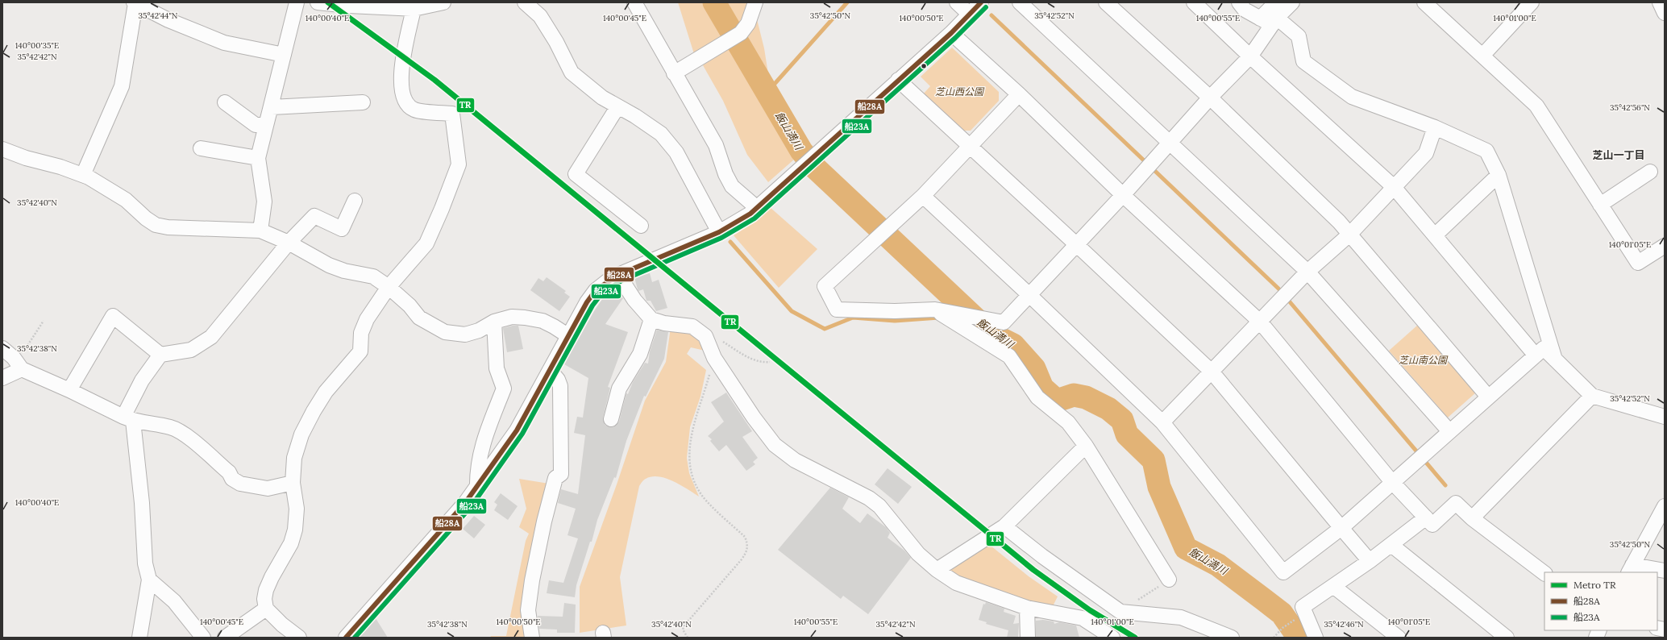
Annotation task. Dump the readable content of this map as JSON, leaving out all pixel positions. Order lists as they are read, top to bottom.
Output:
{
  "districts": ["芝山一丁目"],
  "water": ["飯山満川"],
  "parks": ["芝山西公園", "芝山南公園"],
  "lines": ["metro line TR", "transit line 船28A", "transit line 船23A"],
  "legend": ["Metro TR", "船28A", "船23A"],
  "coordinates": [
    "35°42'44\"N",
    "35°42'50\"N",
    "35°42'52\"N",
    "140°00'40\"E",
    "140°00'45\"E",
    "140°00'50\"E",
    "140°00'55\"E",
    "140°01'00\"E",
    "140°00'35\"E",
    "35°42'42\"N",
    "35°42'56\"N",
    "35°42'40\"N",
    "140°01'05\"E",
    "35°42'38\"N",
    "35°42'46\"N"
  ]
}
